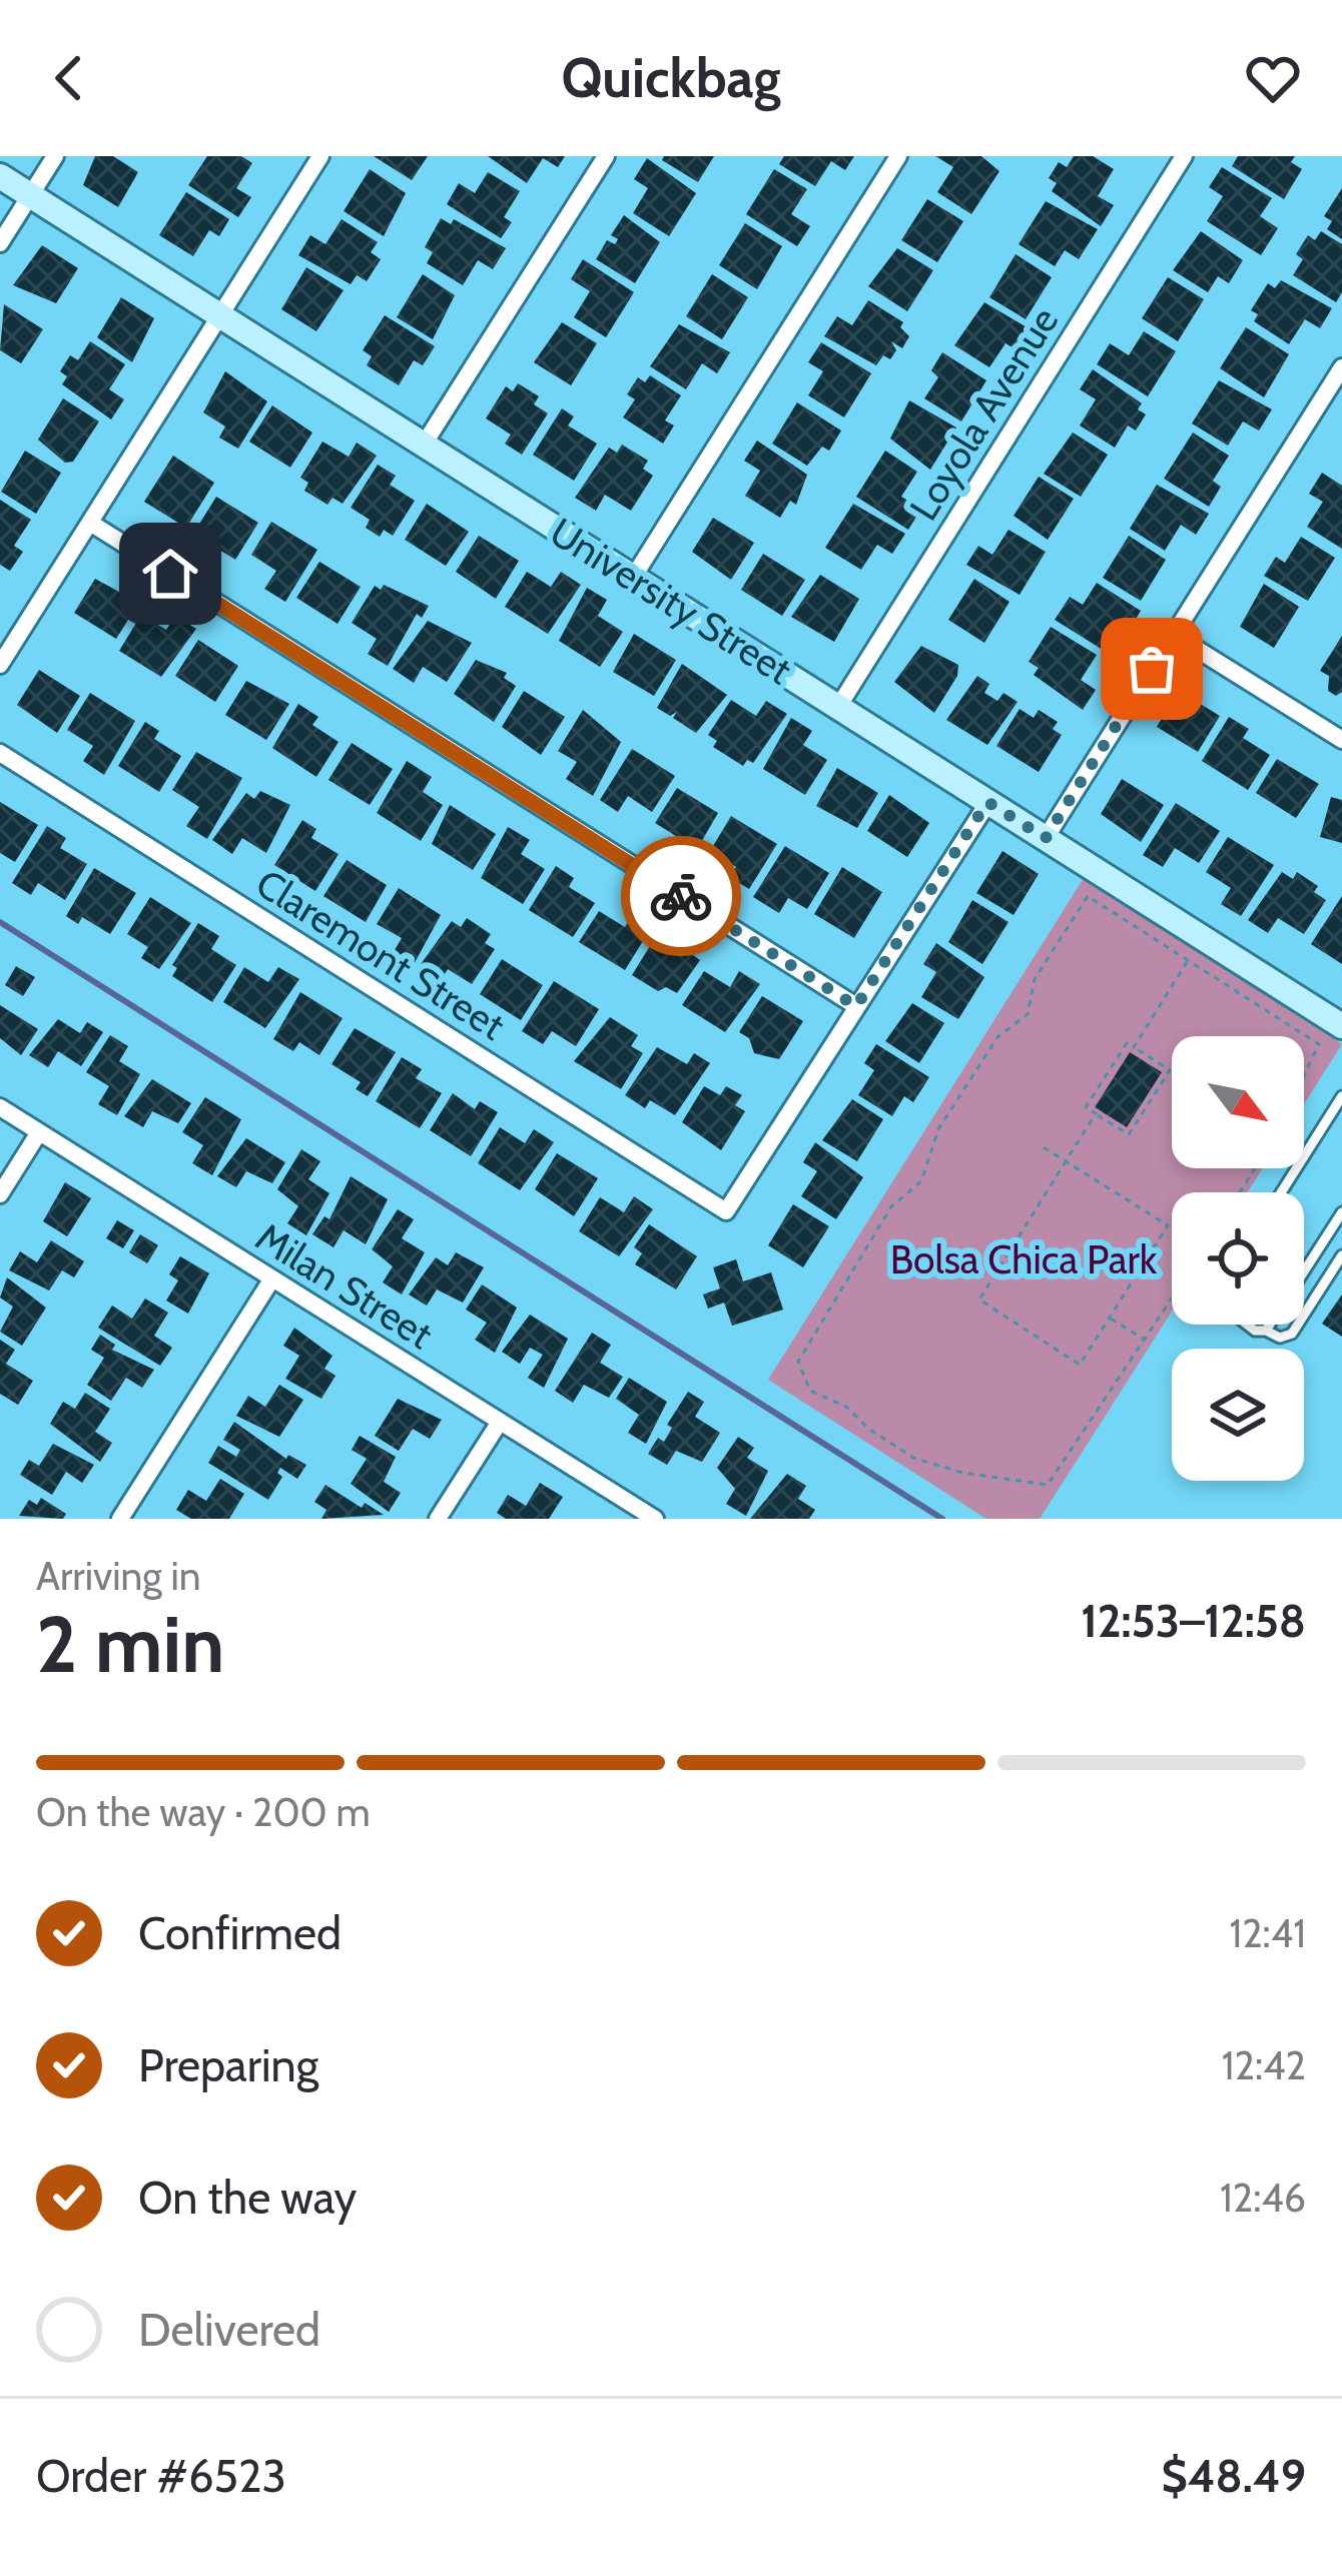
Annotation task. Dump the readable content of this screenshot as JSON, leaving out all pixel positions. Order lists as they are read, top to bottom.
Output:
{
  "streets": {
    "street": [
      "Loyola Avenue",
      "University Street",
      "Claremont Street",
      "Milan Street"
    ]
  },
  "crossings": [
    ["Loyola Avenue", "University Street"]
  ],
  "parks": ["Bolsa Chica Park"],
  "north": "bottom right",
  "page": {
    "header": "Quickbag",
    "heading": ["2 min", "Arriving in", "12:53–12:58"],
    "panel": ["Order #6523", "$48.49"],
    "bar": "On the way · 200 m",
    "list": [
      ["Confirmed", "12:41"],
      ["Preparing", "12:42"],
      ["On the way", "12:46"],
      "Delivered"
    ]
  }
}
